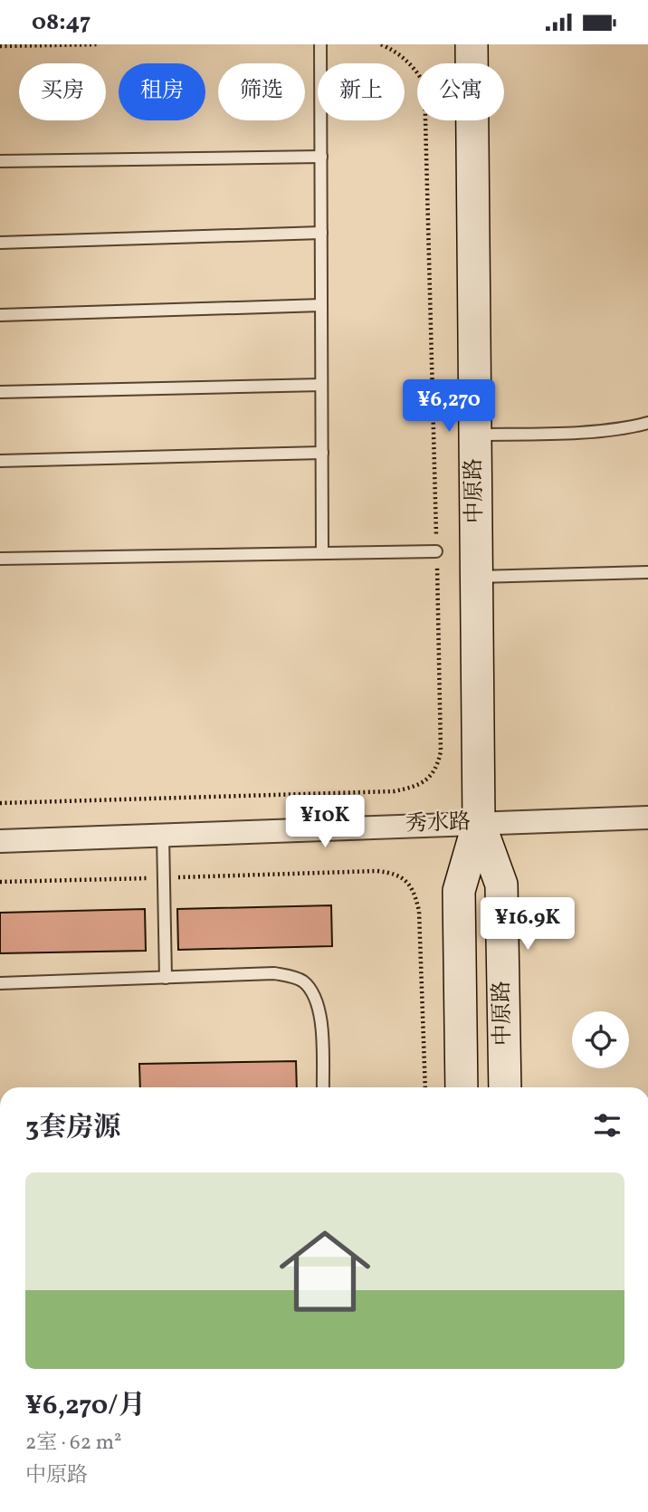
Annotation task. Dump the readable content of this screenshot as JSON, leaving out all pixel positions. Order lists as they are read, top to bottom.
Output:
{
  "streets": {
    "main road": ["中原路"],
    "street": ["秀水路"]
  },
  "crossings": [
    ["中原路", "秀水路"]
  ],
  "page": {
    "status": "08:47",
    "chip": [
      "买房",
      "租房",
      "筛选",
      "新上",
      "公寓"
    ],
    "price": ["¥6,270", "¥10K", "¥16.9K"],
    "heading": "3套房源",
    "list": [
      {
        "name": "¥6,270/月",
        "note": "2室 · 62 m² · 中原路"
      }
    ]
  }
}
